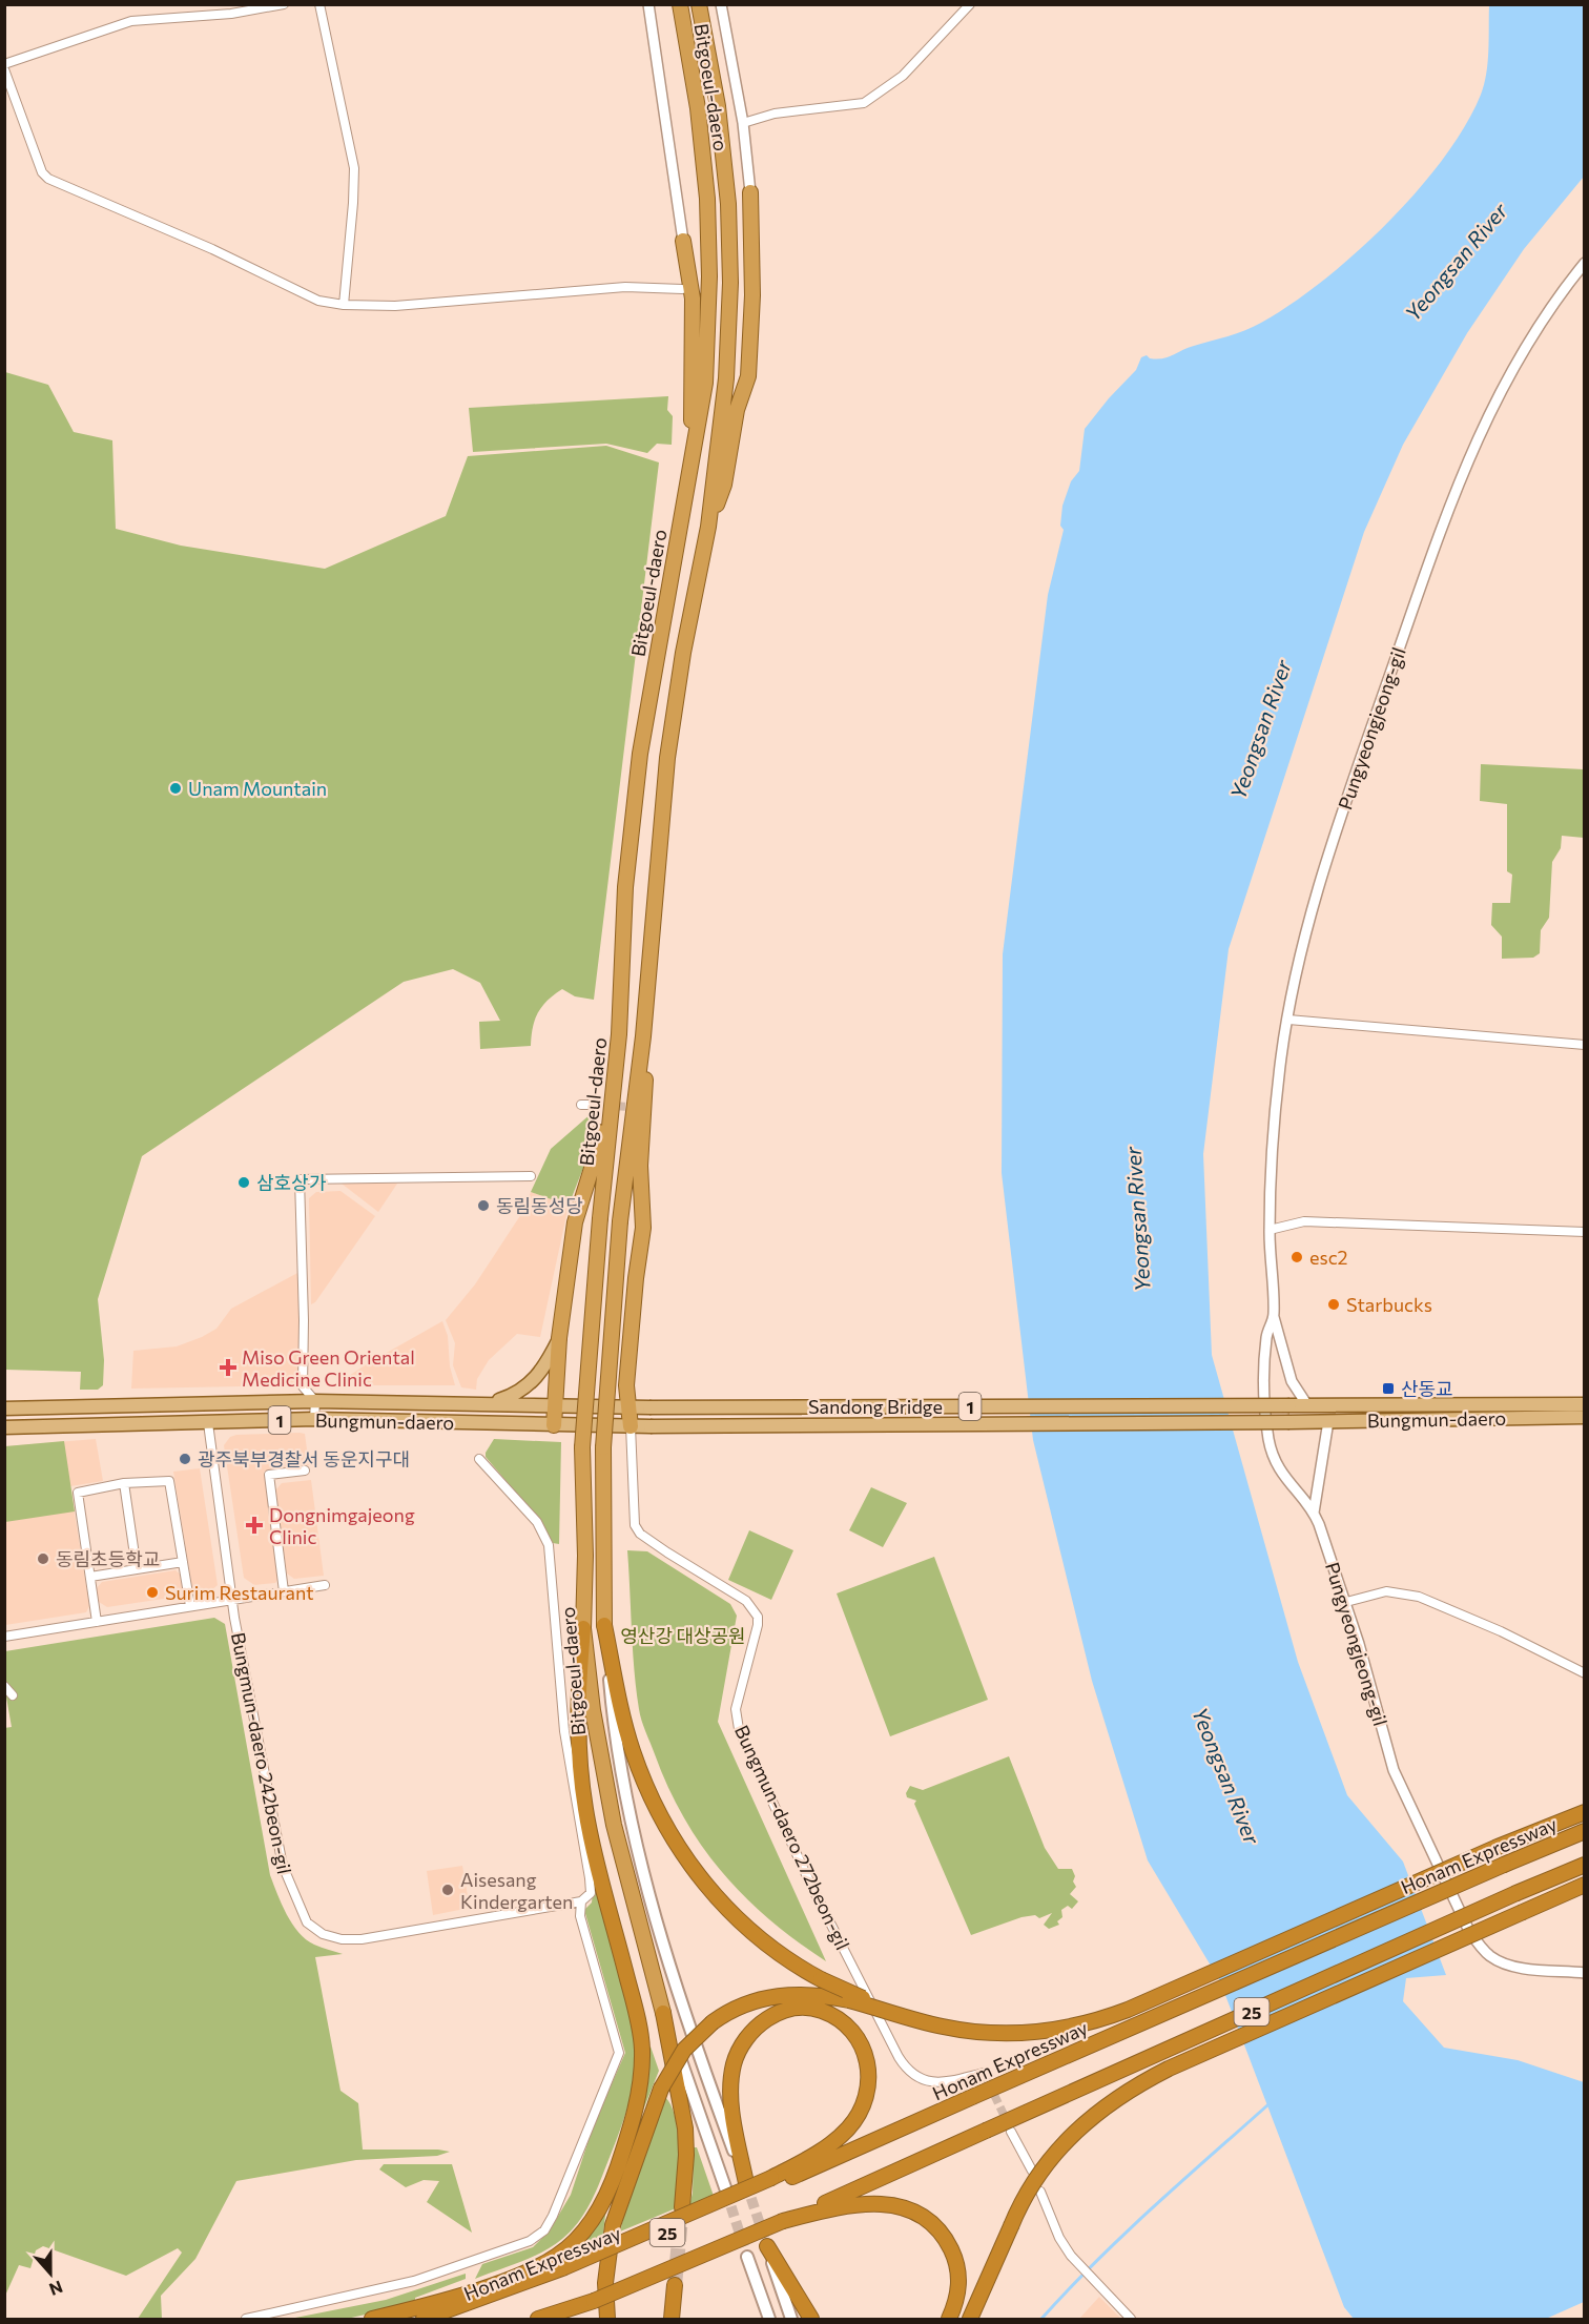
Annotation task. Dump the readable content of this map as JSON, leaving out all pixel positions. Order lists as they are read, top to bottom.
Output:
{
  "streets": {
    "highway": ["Bitgoeul-daero", "Honam Expressway", "25"],
    "main road": ["Sandong Bridge", "1", "Bungmun-daero"],
    "street": ["Pungyeongjeong-gil", "Bungmun-daero 242beon-gil", "Bungmun-daero 272beon-gil"]
  },
  "crossings": [
    ["Sandong Bridge", "Bungmun-daero"],
    ["Bungmun-daero", "Bungmun-daero 242beon-gil"],
    ["Bungmun-daero", "Bungmun-daero 272beon-gil"]
  ],
  "water": ["Yeongsan River"],
  "parks": ["영산강 대상공원"],
  "places": {
    "other": [
      "Unam Mountain",
      "삼호상가",
      "동림동성당",
      "esc2",
      "Starbucks",
      "광주북부경찰서 동운지구대",
      "동림초등학교",
      "Surim Restaurant",
      "Aisesang Kindergarten"
    ],
    "health": ["Miso Green Oriental Medicine Clinic", "Dongnimgajeong Clinic"],
    "transit": ["산동교"]
  },
  "north": "bottom"
}
